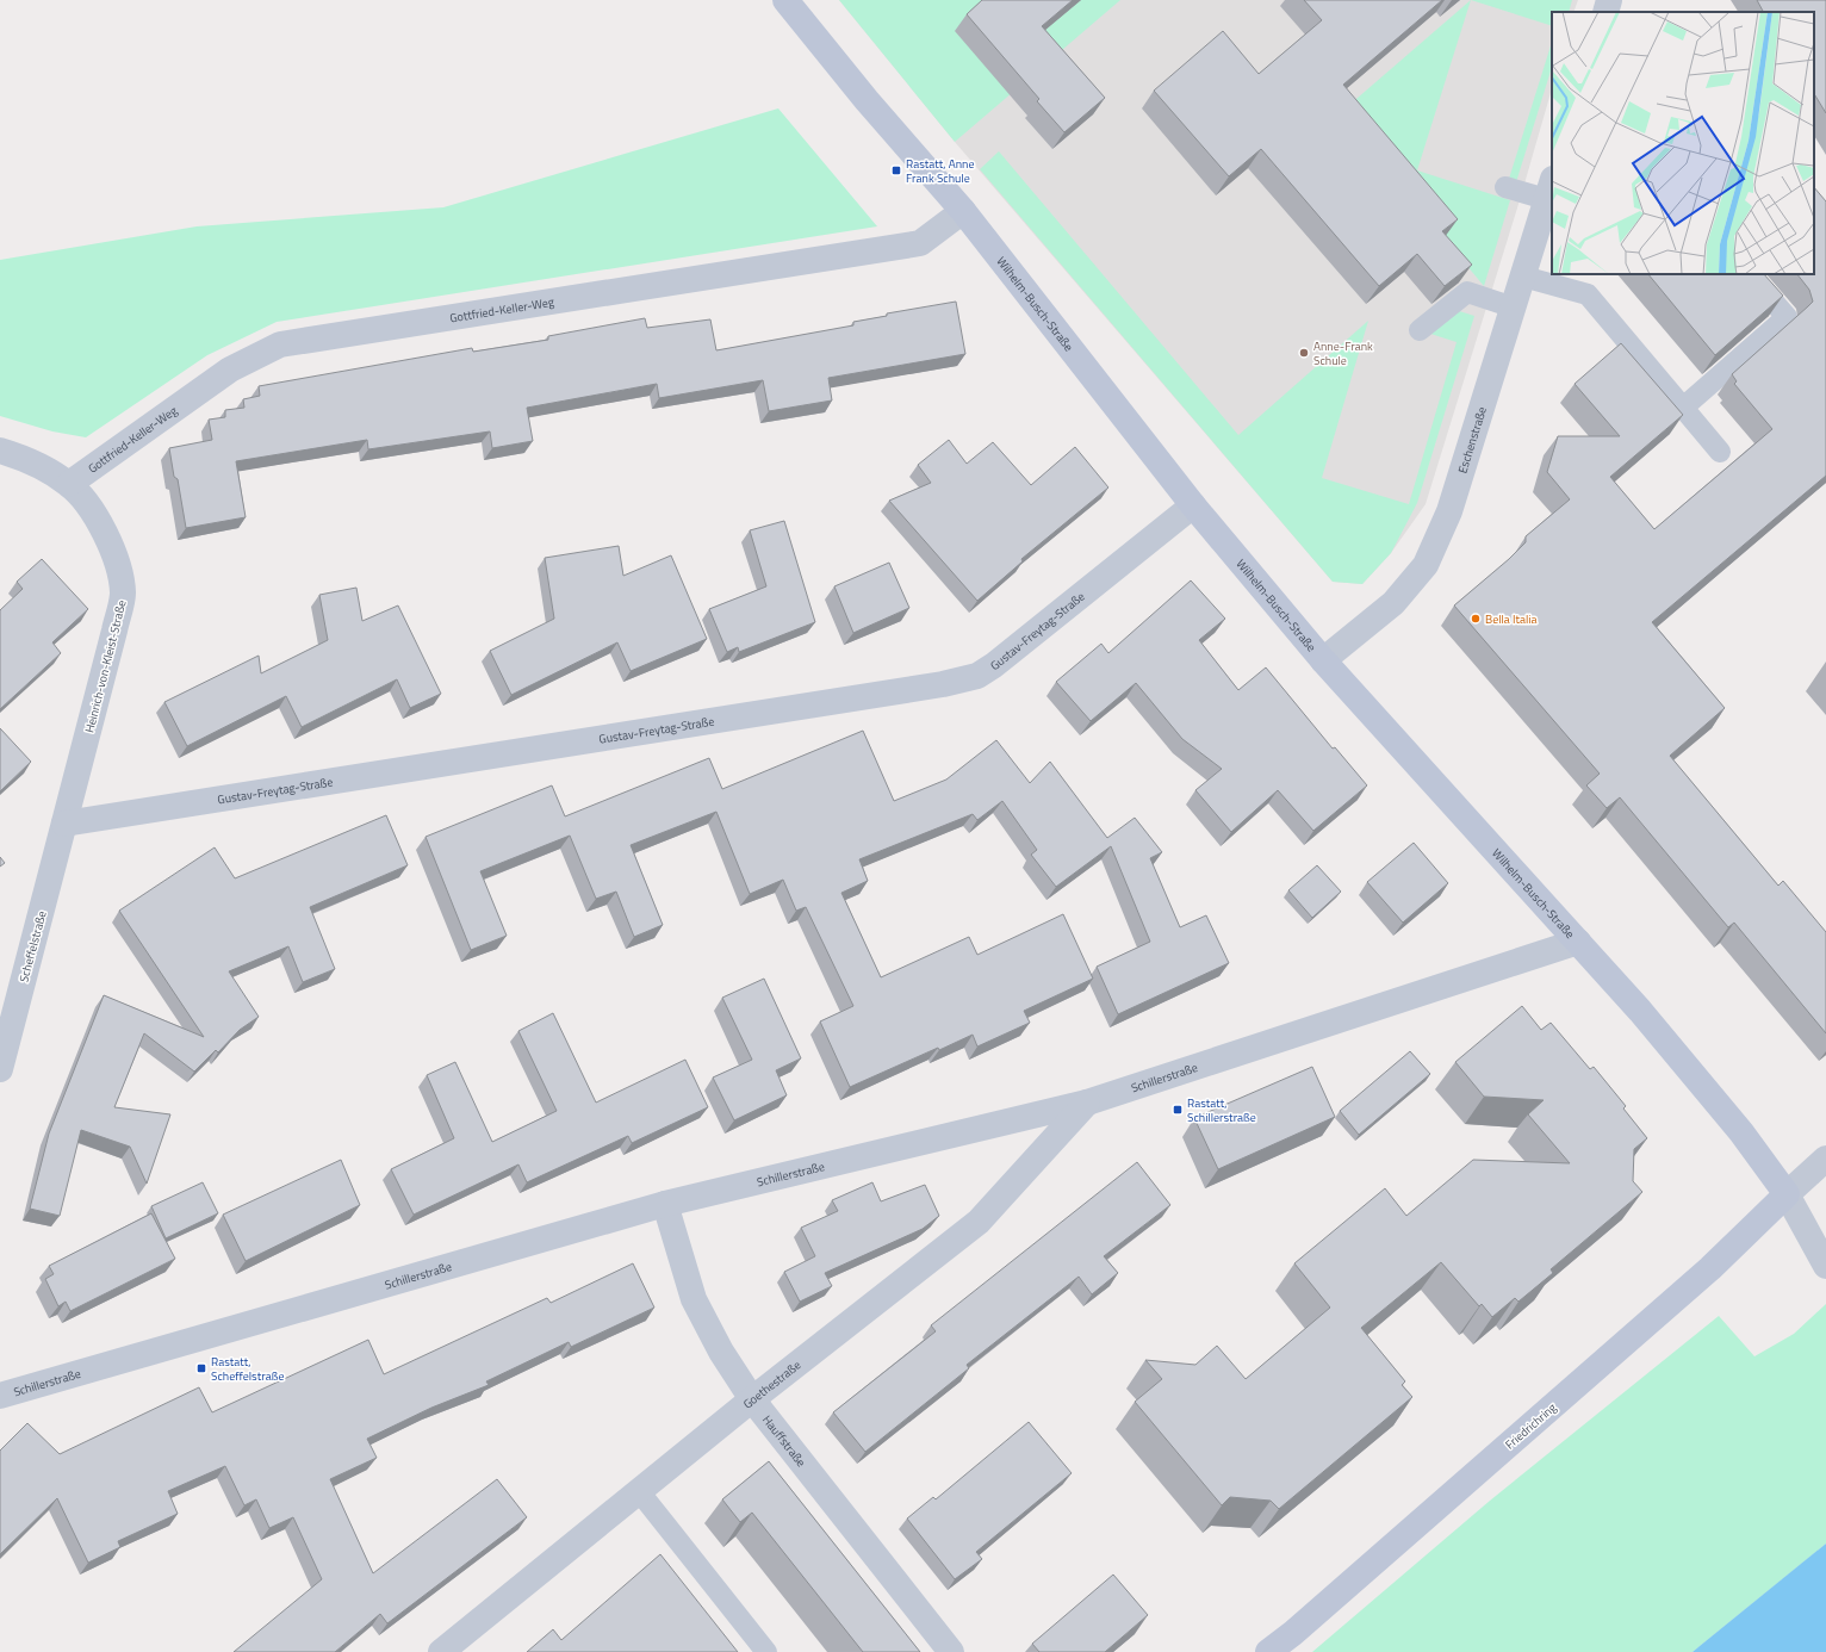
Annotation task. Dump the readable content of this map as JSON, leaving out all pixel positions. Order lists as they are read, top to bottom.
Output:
{
  "streets": {
    "main road": ["Wilhelm-Busch-Straße", "Friedrichring"],
    "street": [
      "Gottfried-Keller-Weg",
      "Eschenstraße",
      "Gustav-Freytag-Straße",
      "Heinrich-von-Kleist-Straße",
      "Scheffelstraße",
      "Schillerstraße",
      "Goethestraße",
      "Hauffstraße"
    ]
  },
  "crossings": [
    ["Wilhelm-Busch-Straße", "Gottfried-Keller-Weg"],
    ["Wilhelm-Busch-Straße", "Eschenstraße"],
    ["Wilhelm-Busch-Straße", "Gustav-Freytag-Straße"],
    ["Wilhelm-Busch-Straße", "Schillerstraße"],
    ["Wilhelm-Busch-Straße", "Friedrichring"],
    ["Gottfried-Keller-Weg", "Heinrich-von-Kleist-Straße"],
    ["Gustav-Freytag-Straße", "Heinrich-von-Kleist-Straße"],
    ["Gustav-Freytag-Straße", "Scheffelstraße"],
    ["Heinrich-von-Kleist-Straße", "Scheffelstraße"],
    ["Schillerstraße", "Goethestraße"],
    ["Schillerstraße", "Hauffstraße"],
    ["Goethestraße", "Hauffstraße"]
  ],
  "places": {
    "transit": ["Rastatt, Anne Frank Schule", "Rastatt, Schillerstraße", "Rastatt, Scheffelstraße"],
    "other": ["Anne-Frank Schule", "Bella Italia"]
  }
}
